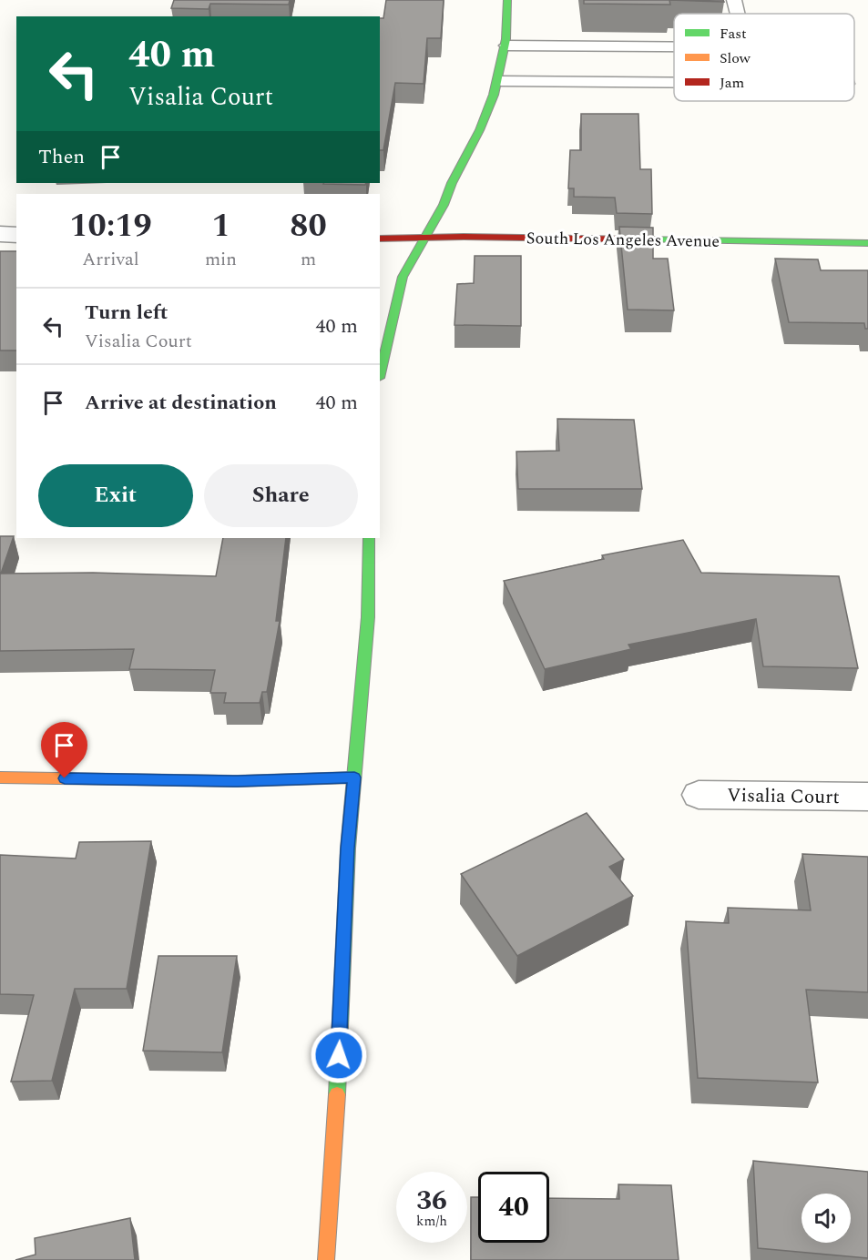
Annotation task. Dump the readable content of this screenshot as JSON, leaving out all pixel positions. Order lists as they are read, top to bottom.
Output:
{
  "streets": {
    "street": ["South Los Angeles Avenue", "Visalia Court"]
  },
  "legend": ["Fast", "Slow", "Jam"],
  "page": {
    "turn": ["40 m", "Visalia Court"],
    "then": "Then",
    "eta": [
      "10:19",
      "Arrival",
      "1",
      "min",
      "80",
      "m"
    ],
    "list": [
      {
        "name": "Turn left",
        "note": "Visalia Court",
        "value": "40 m"
      },
      {
        "name": "Arrive at destination",
        "value": "40 m"
      }
    ],
    "buttons": ["Exit", "Share"],
    "speed": "36 km/h",
    "limit": "40"
  }
}
